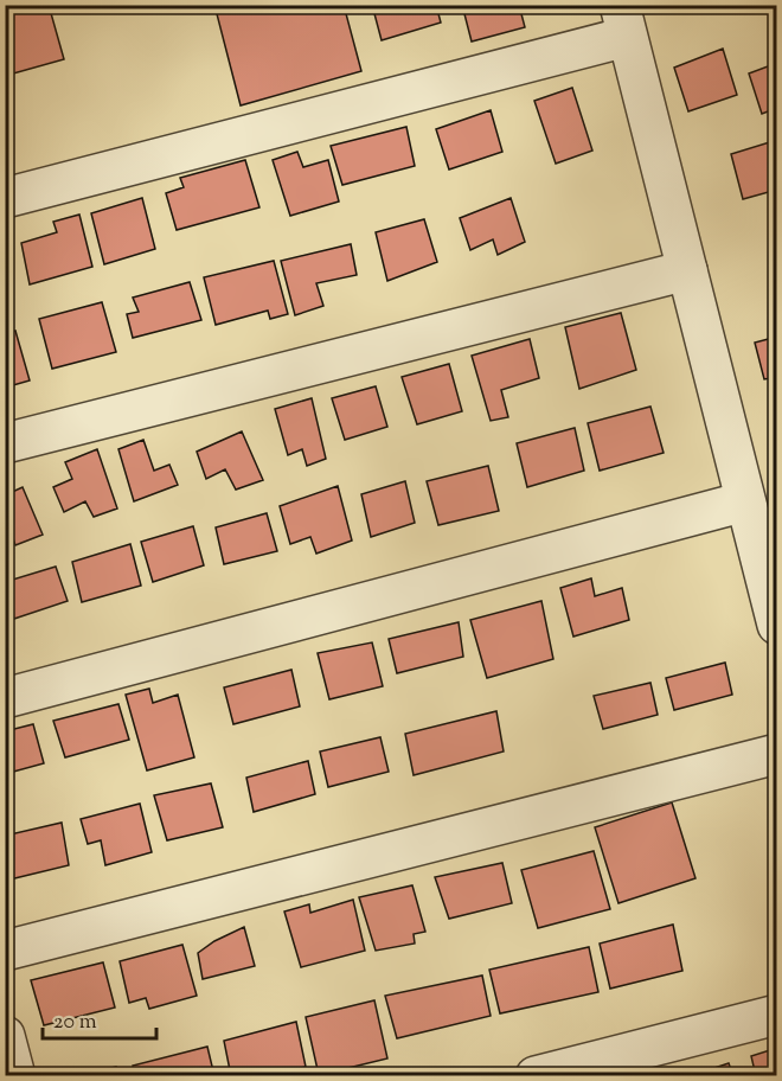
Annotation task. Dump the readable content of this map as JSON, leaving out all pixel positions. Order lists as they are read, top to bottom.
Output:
{
  "scale_bar": "20 m"
}
